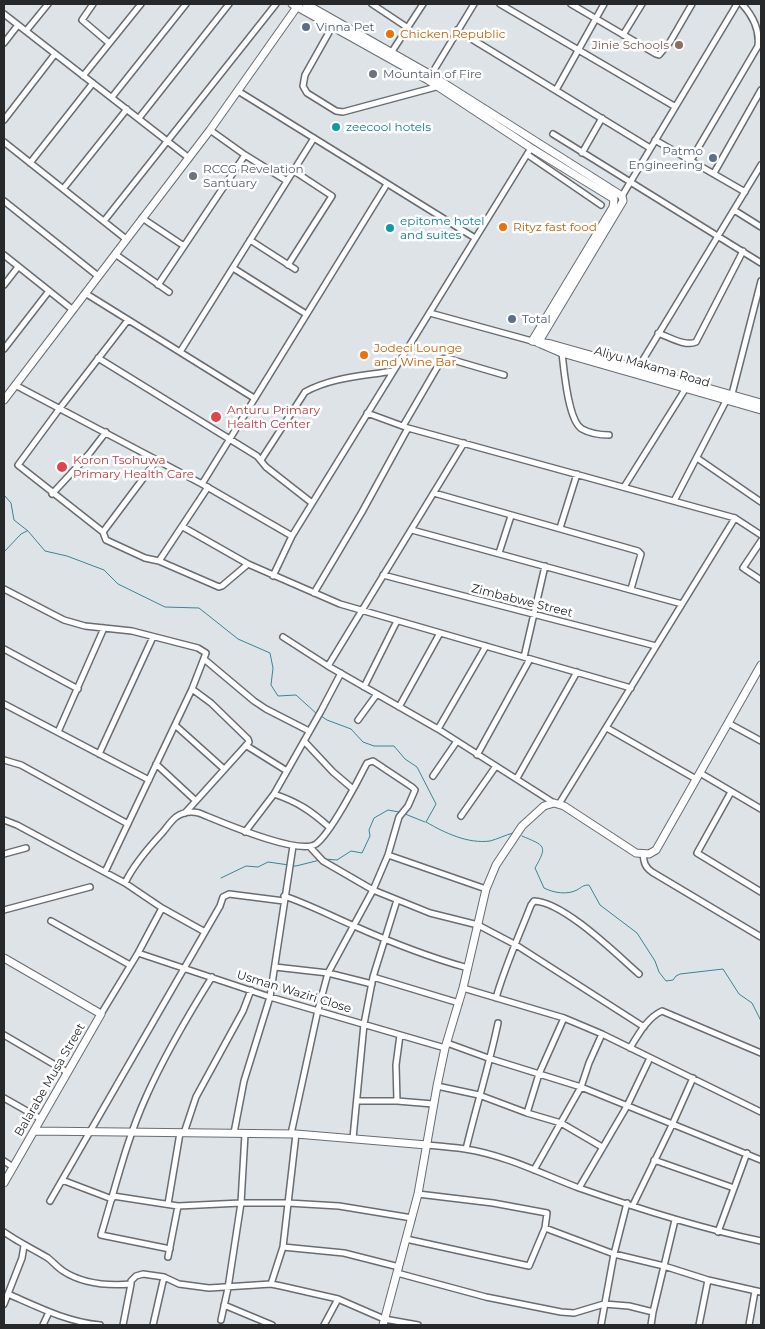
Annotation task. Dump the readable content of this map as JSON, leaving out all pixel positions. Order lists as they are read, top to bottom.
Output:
{
  "streets": {
    "street": [
      "Aliyu Makama Road",
      "Zimbabwe Street",
      "Usman Waziri Close",
      "Balarabe Musa Street"
    ]
  },
  "places": [
    "Vinna Pet",
    "Chicken Republic",
    "Jinie Schools",
    "Mountain of Fire",
    "zeecool hotels",
    "Patmo Engineering",
    "RCCG Revelation Santuary",
    "Rityz fast food",
    "epitome hotel and suites",
    "Total",
    "Jodeci Lounge and Wine Bar",
    "Anturu Primary Health Center",
    "Koron Tsohuwa Primary Health Care"
  ]
}
